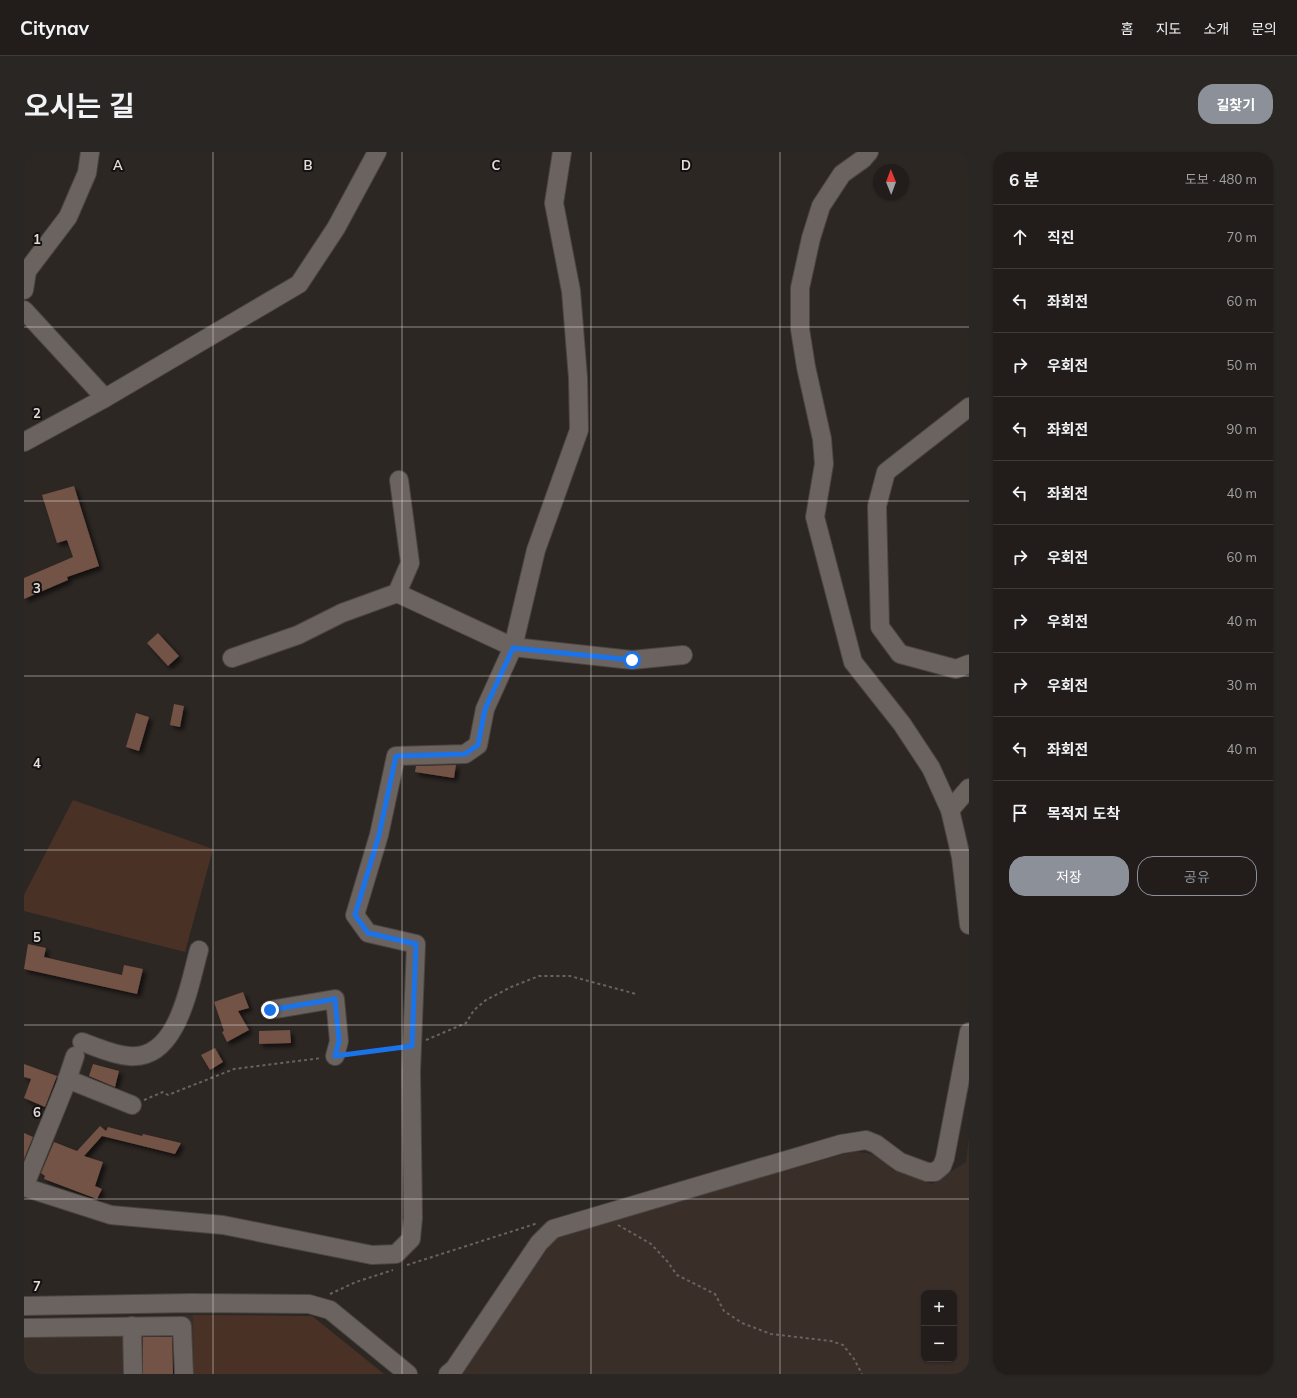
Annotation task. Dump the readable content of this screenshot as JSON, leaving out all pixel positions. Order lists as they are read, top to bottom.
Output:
{
  "north": "top",
  "page": {
    "header": "Citynav",
    "nav": [
      "홈",
      "지도",
      "소개",
      "문의"
    ],
    "title": "오시는 길",
    "buttons": [
      "길찾기",
      ["저장", "공유"]
    ],
    "heading": ["6 분", "도보 · 480 m"],
    "list": [
      ["직진", "70 m"],
      ["좌회전", "60 m"],
      ["우회전", "50 m"],
      ["좌회전", "90 m"],
      ["좌회전", "40 m"],
      ["우회전", "60 m"],
      ["우회전", "40 m"],
      ["우회전", "30 m"],
      ["좌회전", "40 m"],
      "목적지 도착"
    ],
    "map_buttons": ["+", "−"]
  },
  "grid": {
    "columns": [
      "A",
      "B",
      "C",
      "D"
    ],
    "rows": [
      "1",
      "2",
      "3",
      "4",
      "5",
      "6",
      "7"
    ]
  }
}
